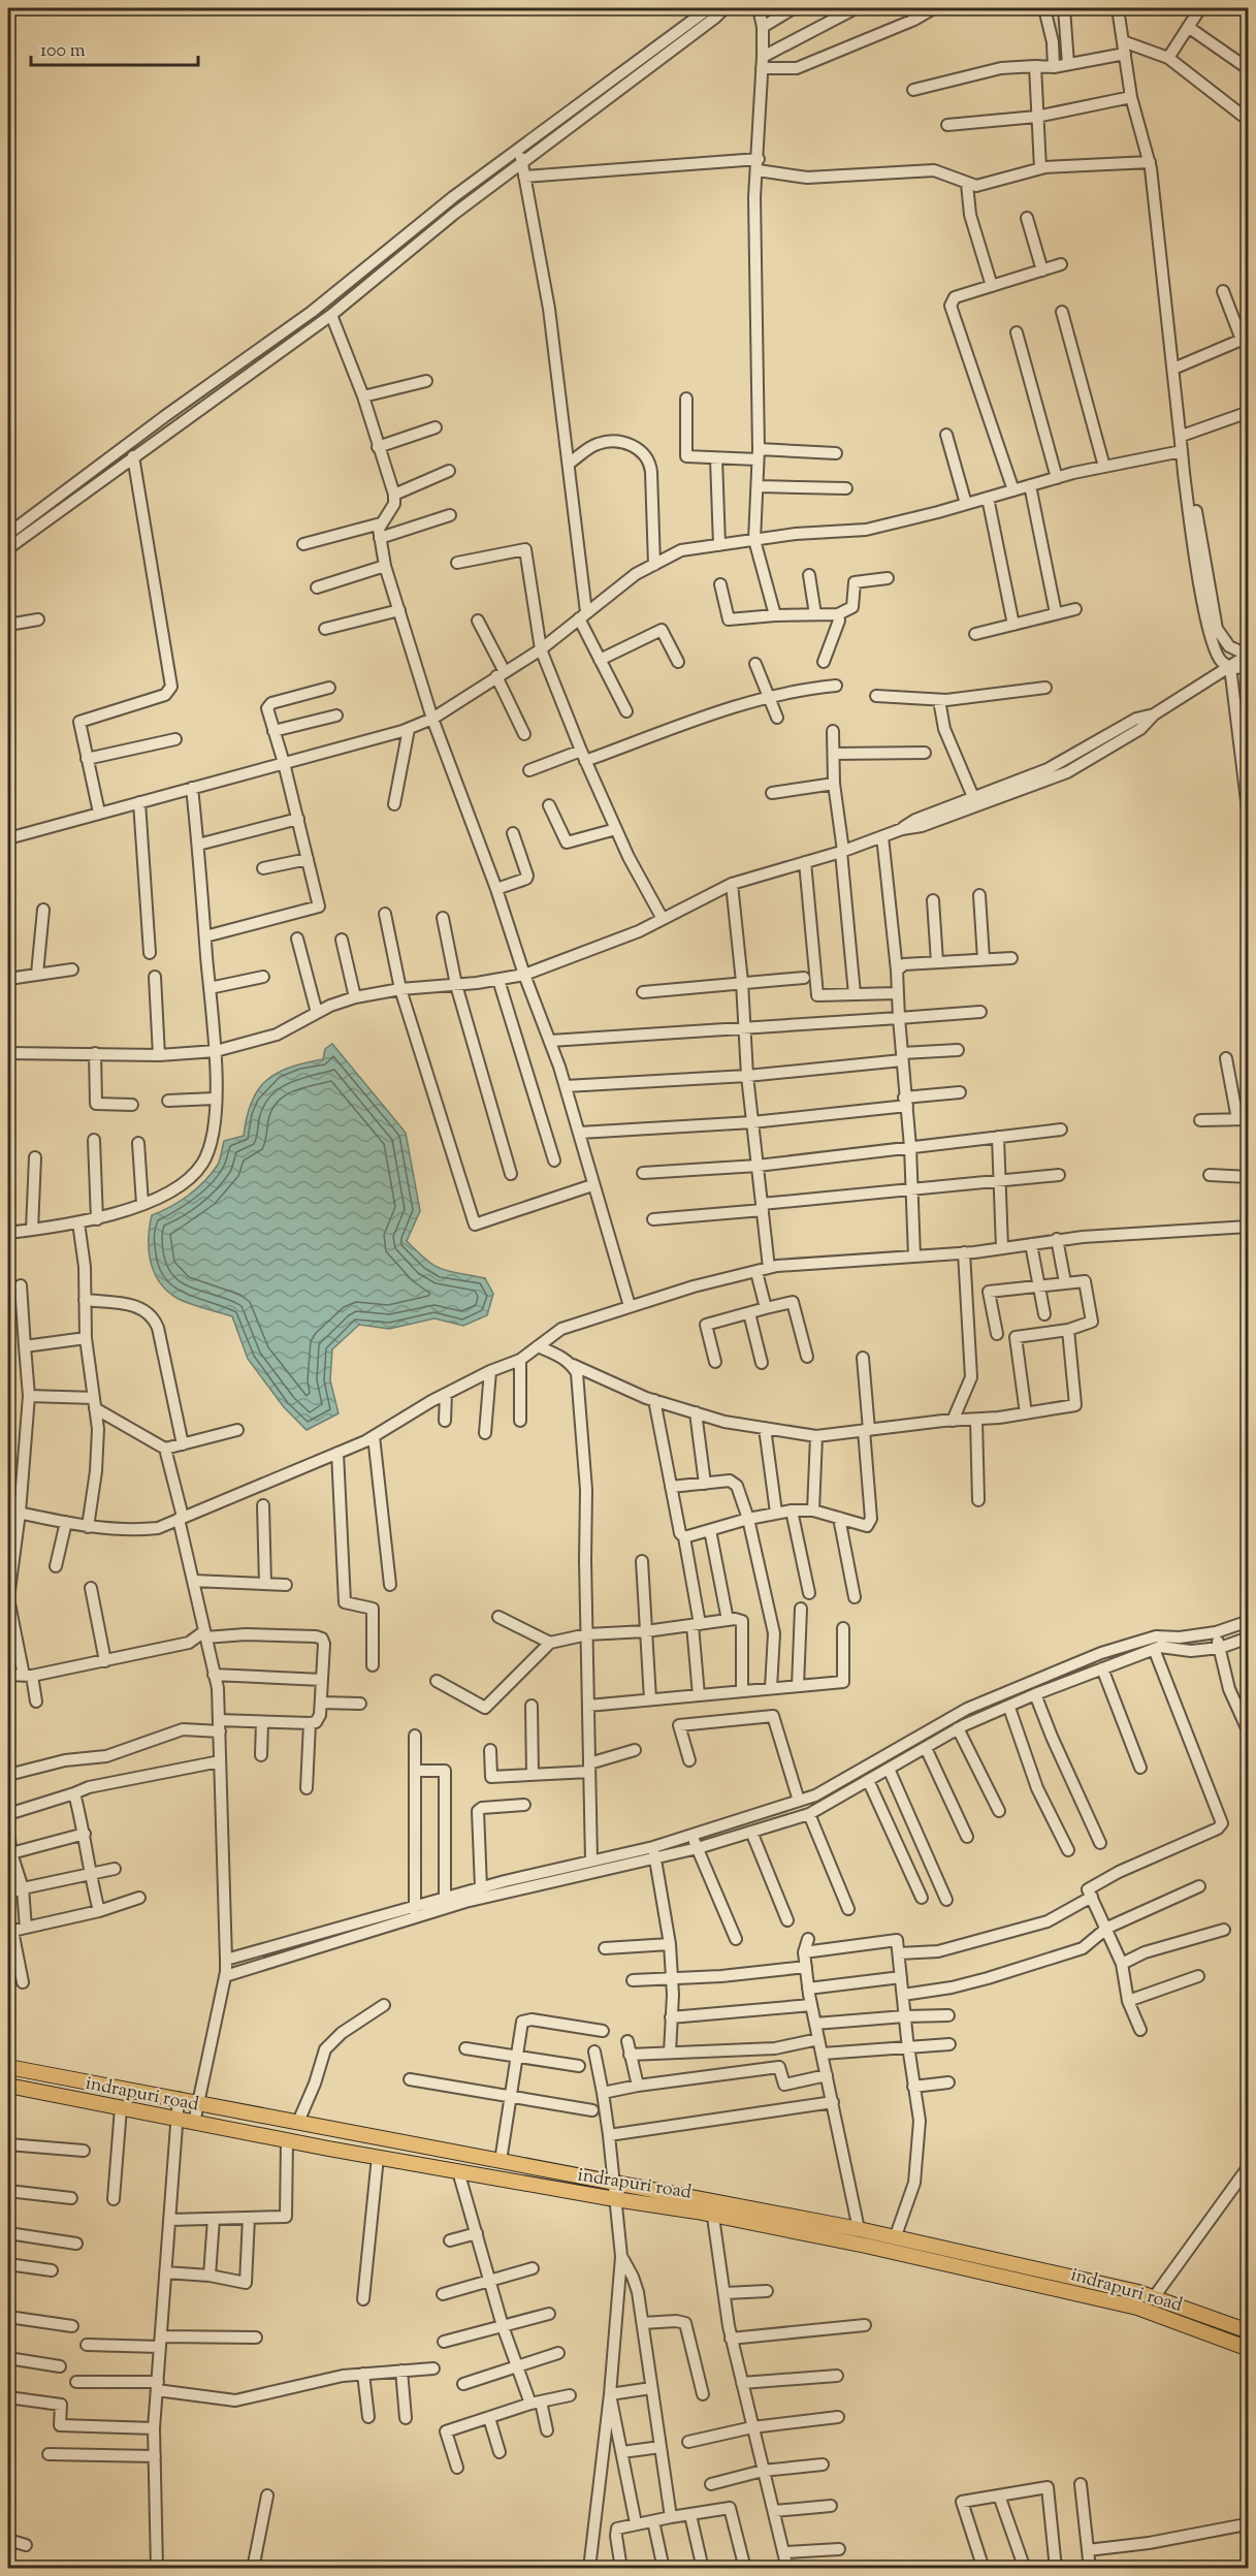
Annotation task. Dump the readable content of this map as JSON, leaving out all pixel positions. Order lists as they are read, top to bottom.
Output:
{
  "streets": {
    "main road": ["indrapuri road"]
  },
  "scale_bar": "100 m"
}
